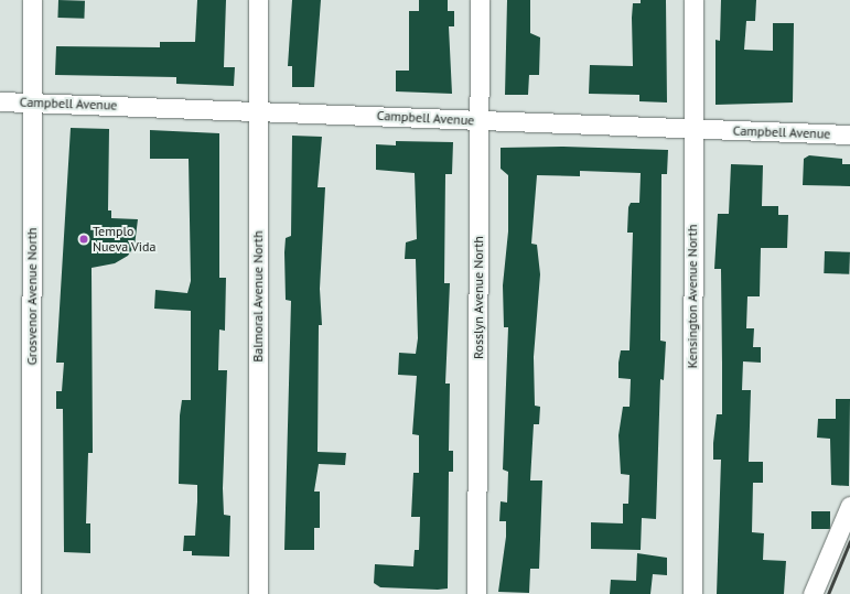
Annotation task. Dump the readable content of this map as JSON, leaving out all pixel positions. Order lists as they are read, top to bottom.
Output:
{
  "streets": {
    "street": [
      "Campbell Avenue",
      "Grosvenor Avenue North",
      "Balmoral Avenue North",
      "Kensington Avenue North",
      "Rosslyn Avenue North"
    ]
  },
  "crossings": [
    ["Campbell Avenue", "Grosvenor Avenue North"],
    ["Campbell Avenue", "Balmoral Avenue North"],
    ["Campbell Avenue", "Kensington Avenue North"],
    ["Campbell Avenue", "Rosslyn Avenue North"]
  ],
  "places": ["Templo Nueva Vida"]
}
